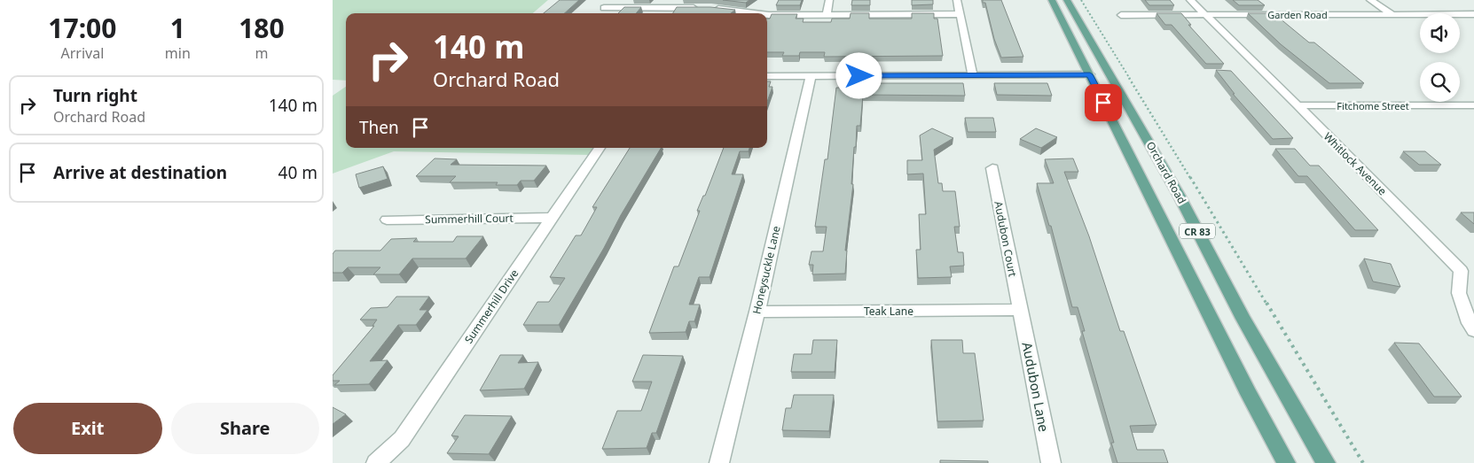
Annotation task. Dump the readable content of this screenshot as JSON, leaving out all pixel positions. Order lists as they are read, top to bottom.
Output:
{
  "streets": {
    "main road": ["Orchard Road", "CR 83"],
    "street": [
      "Garden Road",
      "Fitchome Street",
      "Whitlock Avenue",
      "Summerhill Court",
      "Audubon Court",
      "Honeysuckle Lane",
      "Summerhill Drive",
      "Teak Lane",
      "Audubon Lane"
    ]
  },
  "crossings": [
    ["Garden Road", "Whitlock Avenue"],
    ["Fitchome Street", "Whitlock Avenue"],
    ["Summerhill Court", "Summerhill Drive"],
    ["Audubon Court", "Teak Lane"],
    ["Audubon Court", "Audubon Lane"],
    ["Honeysuckle Lane", "Teak Lane"],
    ["Teak Lane", "Audubon Lane"]
  ],
  "page": {
    "eta": [
      "17:00",
      "Arrival",
      "1",
      "min",
      "180",
      "m"
    ],
    "turn": ["140 m", "Orchard Road"],
    "list": [
      {
        "name": "Turn right",
        "note": "Orchard Road",
        "value": "140 m"
      },
      {
        "name": "Arrive at destination",
        "value": "40 m"
      }
    ],
    "then": "Then",
    "buttons": ["Exit", "Share"]
  }
}
